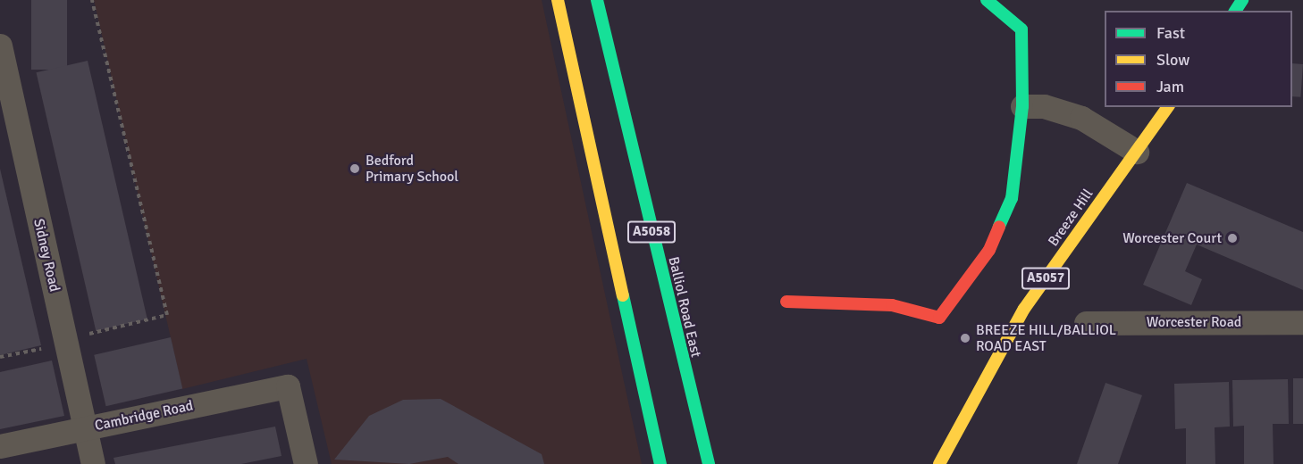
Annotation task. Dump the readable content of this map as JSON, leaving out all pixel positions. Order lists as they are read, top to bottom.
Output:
{
  "streets": {
    "main road": [
      "Breeze Hill",
      "A5058",
      "A5057",
      "Balliol Road East"
    ],
    "street": ["Sidney Road", "Worcester Road", "Cambridge Road"]
  },
  "crossings": [
    ["Sidney Road", "Cambridge Road"]
  ],
  "places": ["Bedford Primary School", "Worcester Court", "BREEZE HILL/BALLIOL ROAD EAST"],
  "legend": ["Fast", "Slow", "Jam"]
}
